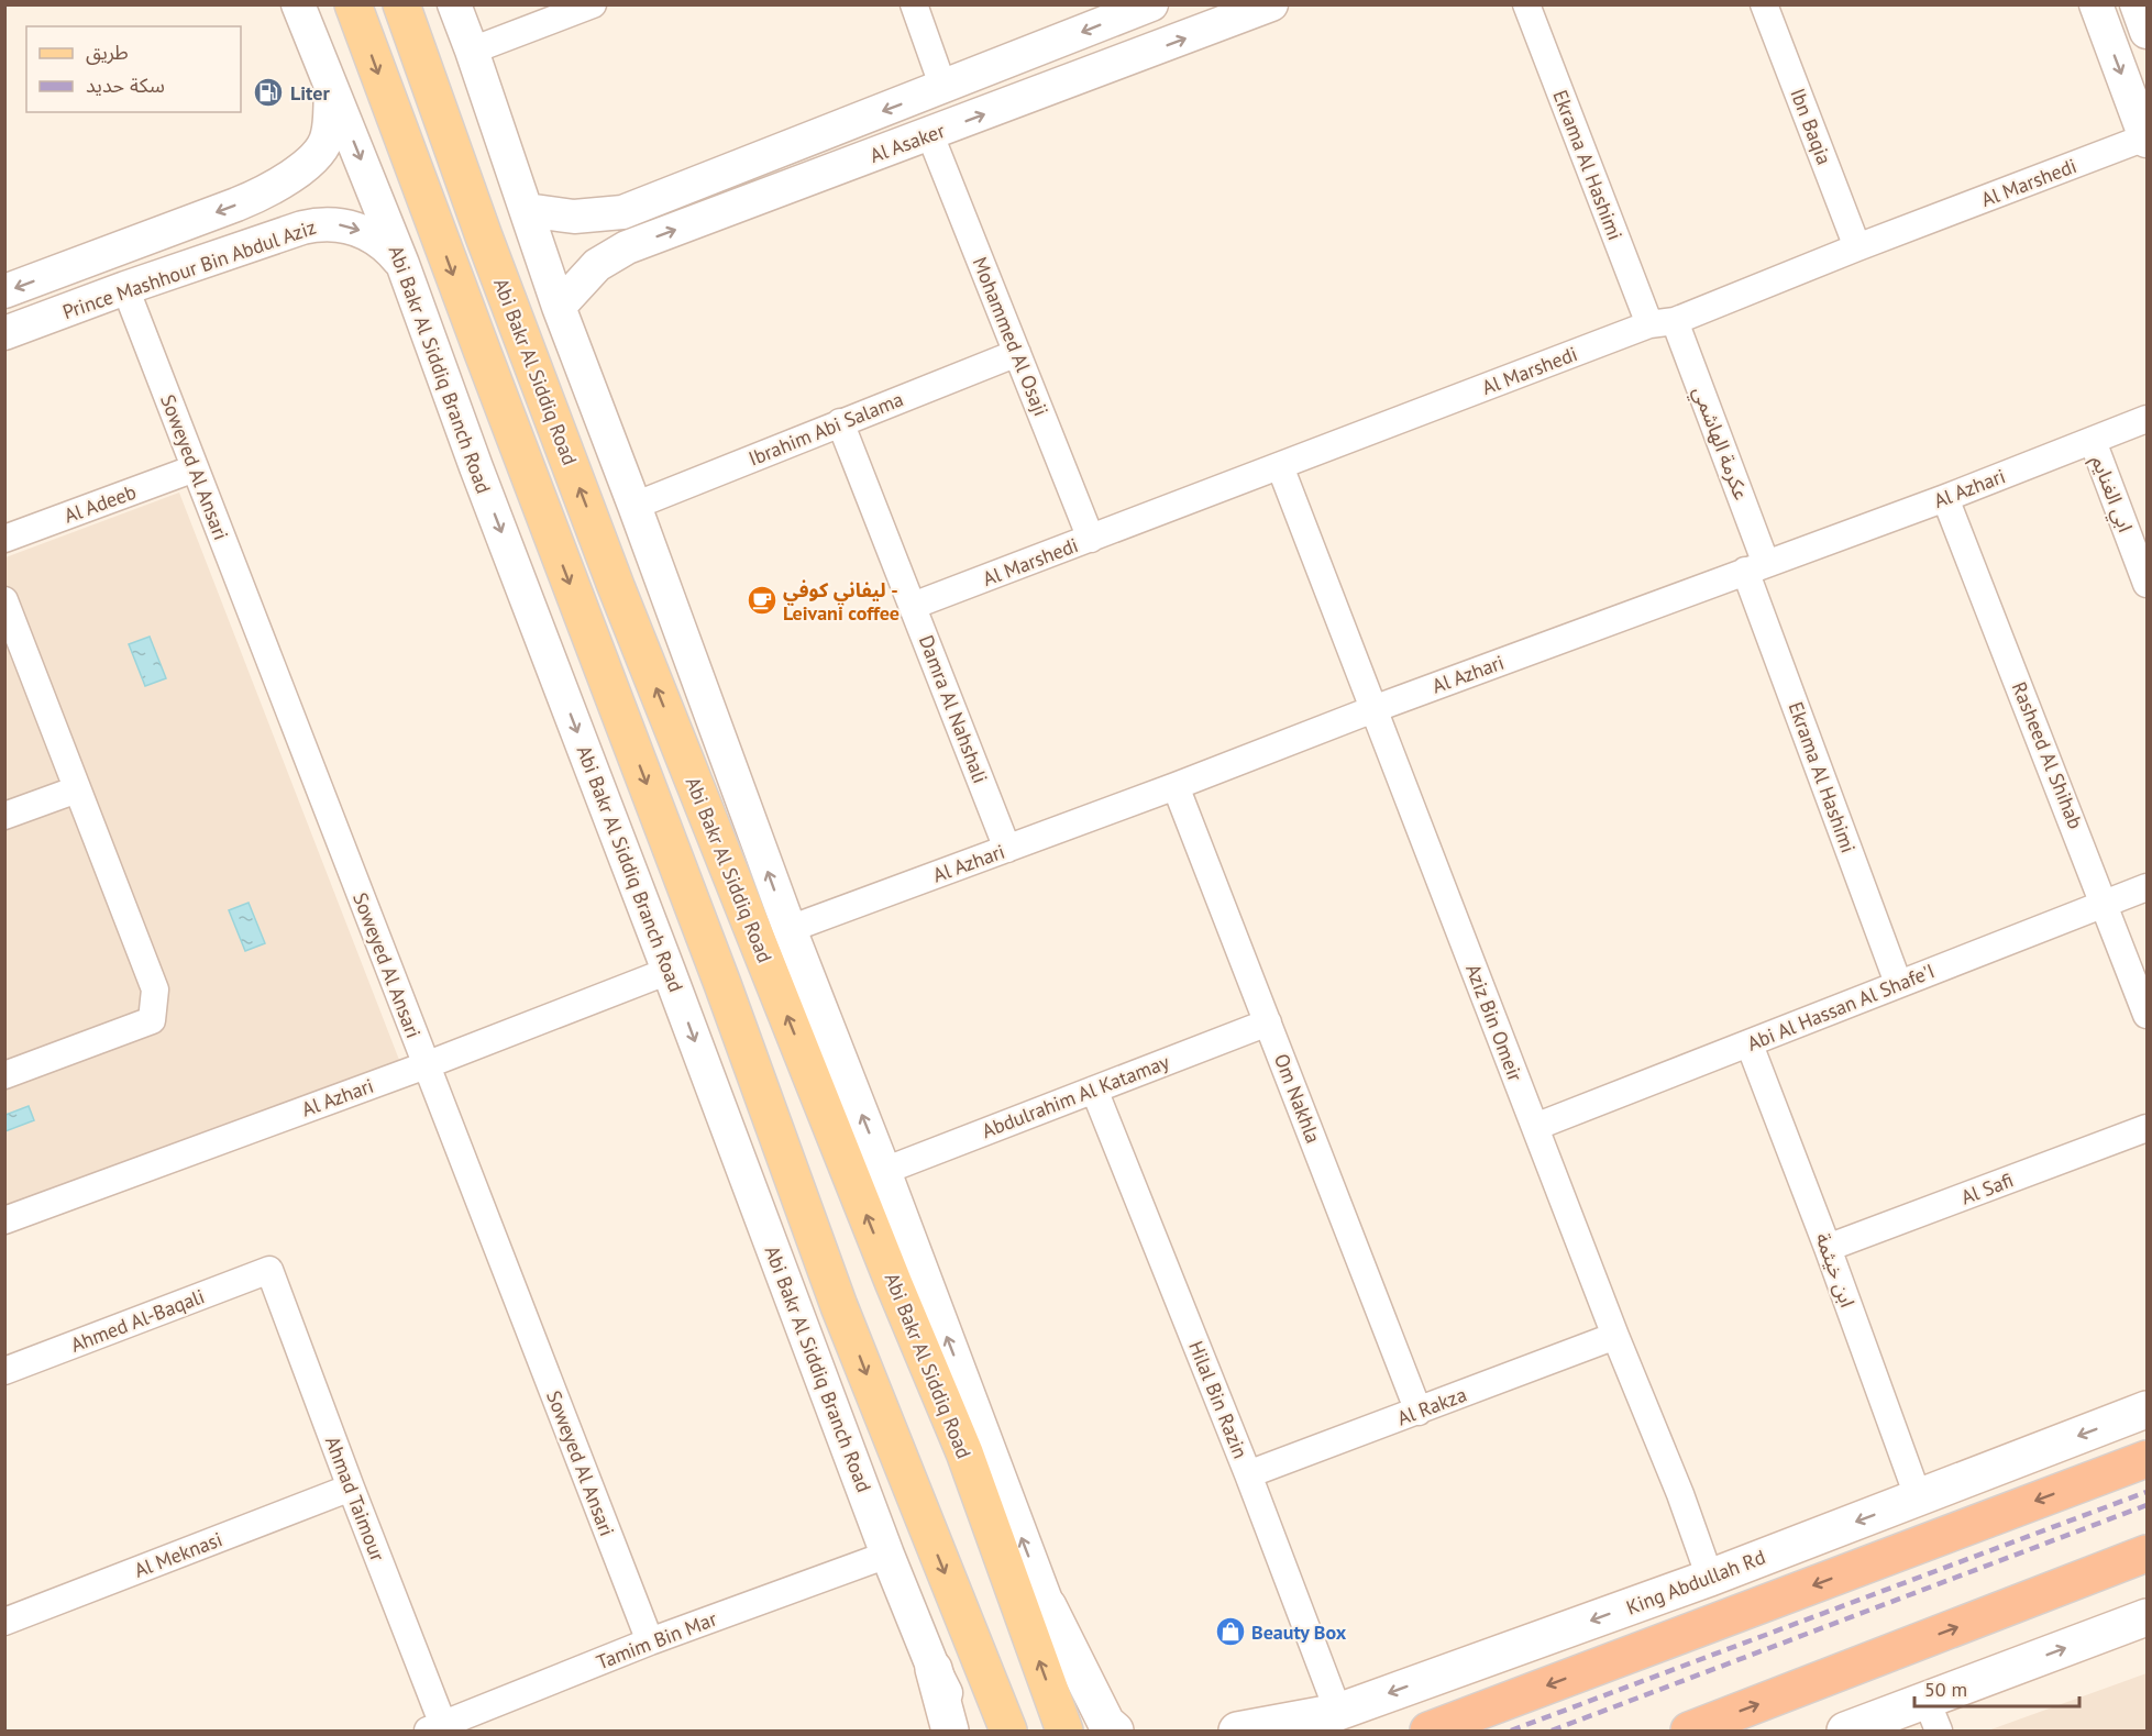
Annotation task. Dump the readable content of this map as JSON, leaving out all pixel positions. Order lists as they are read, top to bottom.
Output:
{
  "streets": {
    "main road": ["Abi Bakr Al Siddiq Road", "King Abdullah Rd"],
    "street": [
      "Ibn Baqia",
      "Al Asaker",
      "Ekrama Al Hashimi",
      "Al Marshedi",
      "Prince Mashhour Bin Abdul Aziz",
      "Mohammed Al Osaji",
      "Abi Bakr Al Siddiq Branch Road",
      "Ibrahim Abi Salama",
      "عكرمة الهاشمي",
      "Soweyed Al Ansari",
      "Al Azhari",
      "ابي الغنايم",
      "Al Adeeb",
      "Damra Al Nahshali",
      "Rasheed Al Shihab",
      "Abi Al Hassan Al Shafe'I",
      "Aziz Bin Omeir",
      "Abdulrahim Al Katamay",
      "Om Nakhla",
      "Al Safi",
      "ابن خيثمة",
      "Ahmed Al-Baqali",
      "Hilal Bin Razin",
      "Al Rakza",
      "Ahmad Taimour",
      "Al Meknasi",
      "Tamim Bin Mar"
    ]
  },
  "crossings": [
    ["Ibn Baqia", "Al Marshedi"],
    ["Al Asaker", "Mohammed Al Osaji"],
    ["Ekrama Al Hashimi", "Al Marshedi"],
    ["Ekrama Al Hashimi", "عكرمة الهاشمي"],
    ["Ekrama Al Hashimi", "Al Azhari"],
    ["Ekrama Al Hashimi", "Abi Al Hassan Al Shafe'I"],
    ["Al Marshedi", "Mohammed Al Osaji"],
    ["Al Marshedi", "عكرمة الهاشمي"],
    ["Al Marshedi", "Damra Al Nahshali"],
    ["Al Marshedi", "Aziz Bin Omeir"],
    ["Prince Mashhour Bin Abdul Aziz", "Abi Bakr Al Siddiq Branch Road"],
    ["Prince Mashhour Bin Abdul Aziz", "Soweyed Al Ansari"],
    ["Mohammed Al Osaji", "Ibrahim Abi Salama"],
    ["Abi Bakr Al Siddiq Branch Road", "Al Azhari"],
    ["Abi Bakr Al Siddiq Branch Road", "Tamim Bin Mar"],
    ["Ibrahim Abi Salama", "Damra Al Nahshali"],
    ["عكرمة الهاشمي", "Al Azhari"],
    ["Soweyed Al Ansari", "Al Azhari"],
    ["Soweyed Al Ansari", "Al Adeeb"],
    ["Soweyed Al Ansari", "Tamim Bin Mar"],
    ["Al Azhari", "ابي الغنايم"],
    ["Al Azhari", "Damra Al Nahshali"],
    ["Al Azhari", "Rasheed Al Shihab"],
    ["Al Azhari", "Aziz Bin Omeir"],
    ["Al Azhari", "Om Nakhla"],
    ["Rasheed Al Shihab", "Abi Al Hassan Al Shafe'I"],
    ["Abi Al Hassan Al Shafe'I", "Aziz Bin Omeir"],
    ["Abi Al Hassan Al Shafe'I", "ابن خيثمة"],
    ["Aziz Bin Omeir", "Al Rakza"],
    ["Aziz Bin Omeir", "King Abdullah Rd"],
    ["Abdulrahim Al Katamay", "Om Nakhla"],
    ["Abdulrahim Al Katamay", "Hilal Bin Razin"],
    ["Om Nakhla", "Al Rakza"],
    ["Al Safi", "ابن خيثمة"],
    ["ابن خيثمة", "King Abdullah Rd"],
    ["Ahmed Al-Baqali", "Ahmad Taimour"],
    ["Hilal Bin Razin", "Al Rakza"],
    ["Hilal Bin Razin", "King Abdullah Rd"],
    ["Ahmad Taimour", "Al Meknasi"],
    ["Ahmad Taimour", "Tamim Bin Mar"]
  ],
  "places": {
    "fuel station": ["Liter"],
    "cafe": ["ليفاني كوفي - Leivani coffee"],
    "shop": ["Beauty Box"]
  },
  "legend": ["طريق", "سكة حديد"],
  "scale_bar": "50 m"
}
